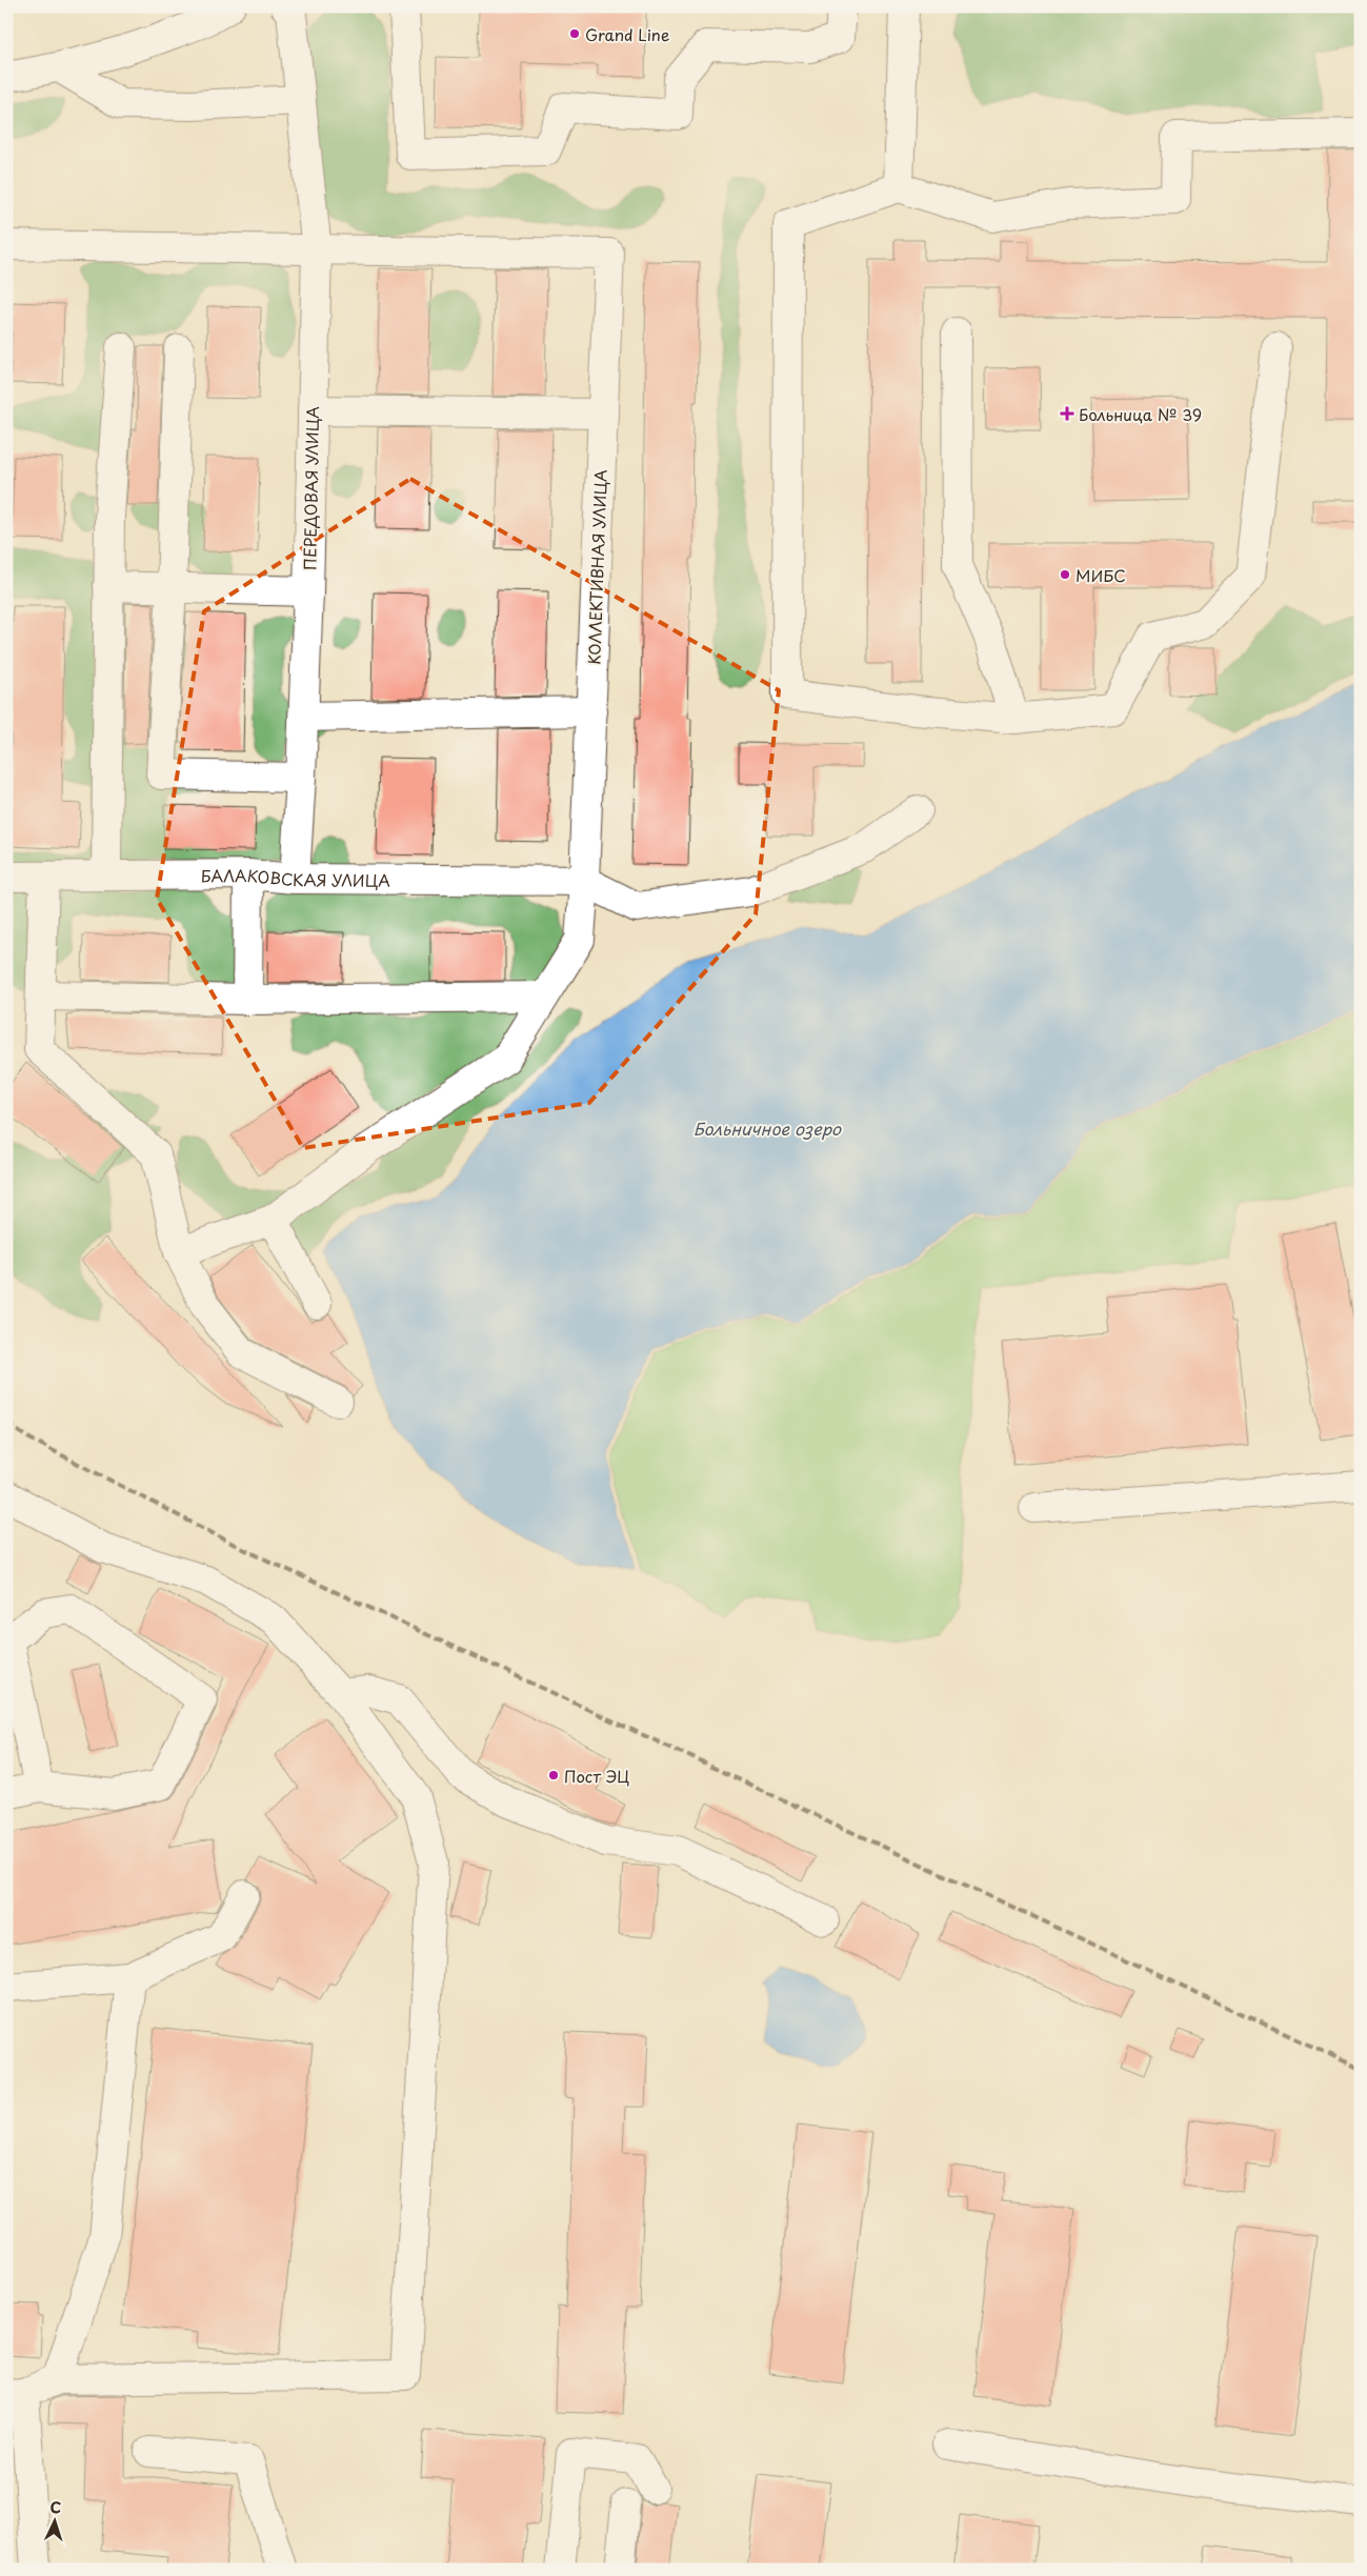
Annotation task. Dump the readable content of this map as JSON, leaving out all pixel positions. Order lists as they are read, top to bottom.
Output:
{
  "streets": {
    "street": ["ПЕРЕДОВАЯ УЛИЦА", "КОЛЛЕКТИВНАЯ УЛИЦА", "БАЛАКОВСКАЯ УЛИЦА"]
  },
  "crossings": [
    ["ПЕРЕДОВАЯ УЛИЦА", "КОЛЛЕКТИВНАЯ УЛИЦА"],
    ["ПЕРЕДОВАЯ УЛИЦА", "БАЛАКОВСКАЯ УЛИЦА"],
    ["КОЛЛЕКТИВНАЯ УЛИЦА", "БАЛАКОВСКАЯ УЛИЦА"]
  ],
  "water": ["Больничное озеро"],
  "places": {
    "other": ["Grand Line", "МИБС", "Пост ЭЦ"],
    "health": ["Больница № 39"]
  },
  "north": "top"
}
